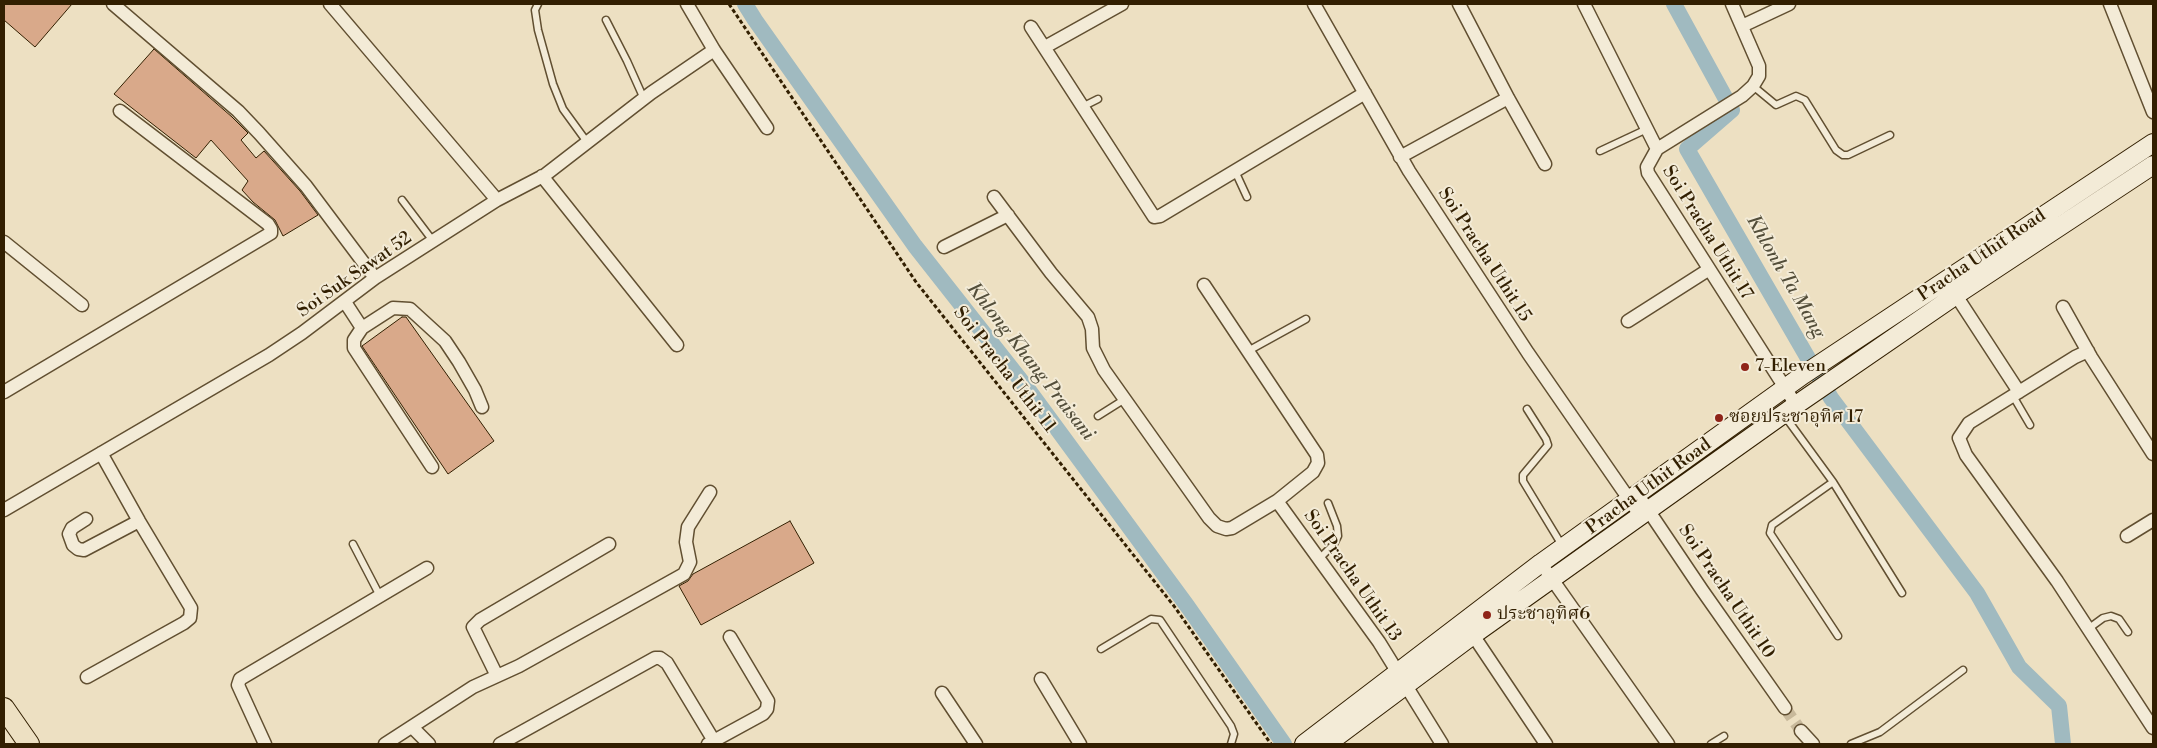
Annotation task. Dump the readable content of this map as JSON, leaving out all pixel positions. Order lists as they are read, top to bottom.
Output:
{
  "streets": {
    "main road": ["Pracha Uthit Road"],
    "street": [
      "Soi Pracha Uthit 17",
      "Soi Pracha Uthit 15",
      "Soi Suk Sawat 52",
      "Soi Pracha Uthit 13",
      "Soi Pracha Uthit 10"
    ],
    "path": ["Soi Pracha Uthit 11"]
  },
  "crossings": [
    ["Soi Pracha Uthit 17", "Pracha Uthit Road"],
    ["Soi Pracha Uthit 15", "Pracha Uthit Road"],
    ["Soi Pracha Uthit 15", "Soi Pracha Uthit 10"],
    ["Pracha Uthit Road", "Soi Pracha Uthit 13"],
    ["Pracha Uthit Road", "Soi Pracha Uthit 10"]
  ],
  "water": ["Khlonh Ta Mang", "Khlong Khang Praisani"],
  "places": ["7-Eleven", "ซอยประชาอุทิศ 17", "ประชาอุทิศ6"]
}
